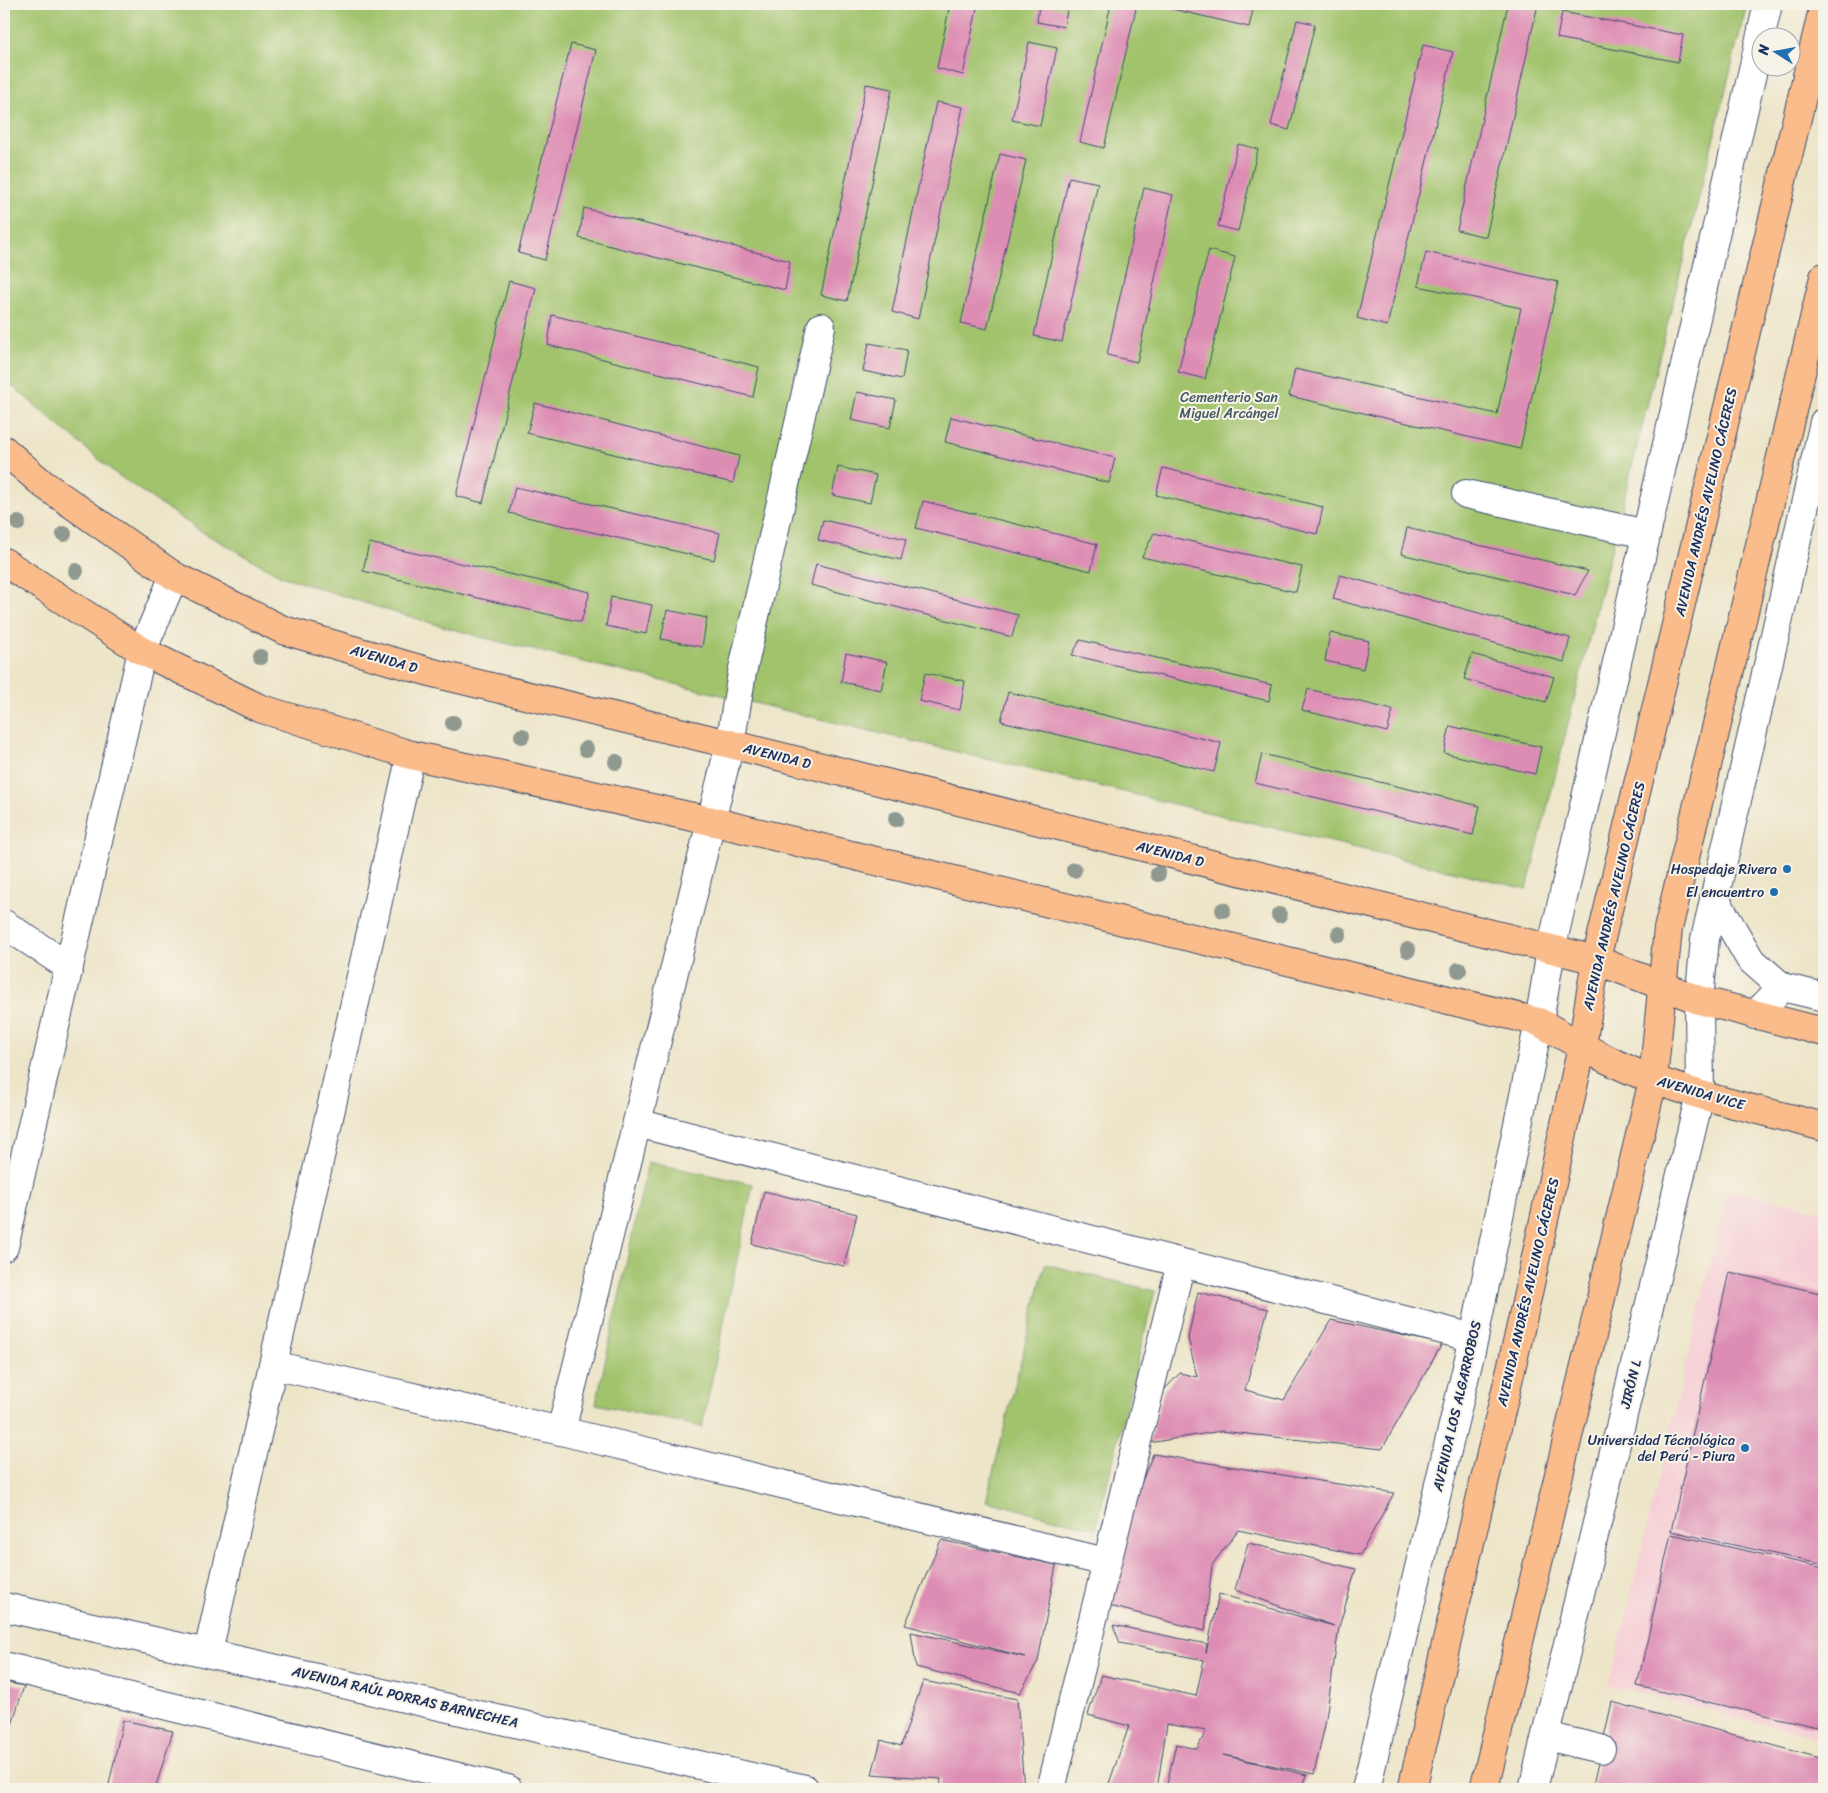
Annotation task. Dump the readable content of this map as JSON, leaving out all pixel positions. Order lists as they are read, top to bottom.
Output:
{
  "streets": {
    "main road": ["AVENIDA ANDRÉS AVELINO CÁCERES", "AVENIDA D", "AVENIDA VICE"],
    "street": ["JIRÓN L", "AVENIDA LOS ALGARROBOS", "AVENIDA RAÚL PORRAS BARNECHEA"]
  },
  "crossings": [
    ["AVENIDA ANDRÉS AVELINO CÁCERES", "AVENIDA D"],
    ["AVENIDA ANDRÉS AVELINO CÁCERES", "AVENIDA VICE"],
    ["AVENIDA VICE", "JIRÓN L"]
  ],
  "parks": ["Cementerio San Miguel Arcángel"],
  "places": ["Hospedaje Rivera", "El encuentro", "Universidad Técnológica del Perú - Piura"],
  "north": "left"
}
